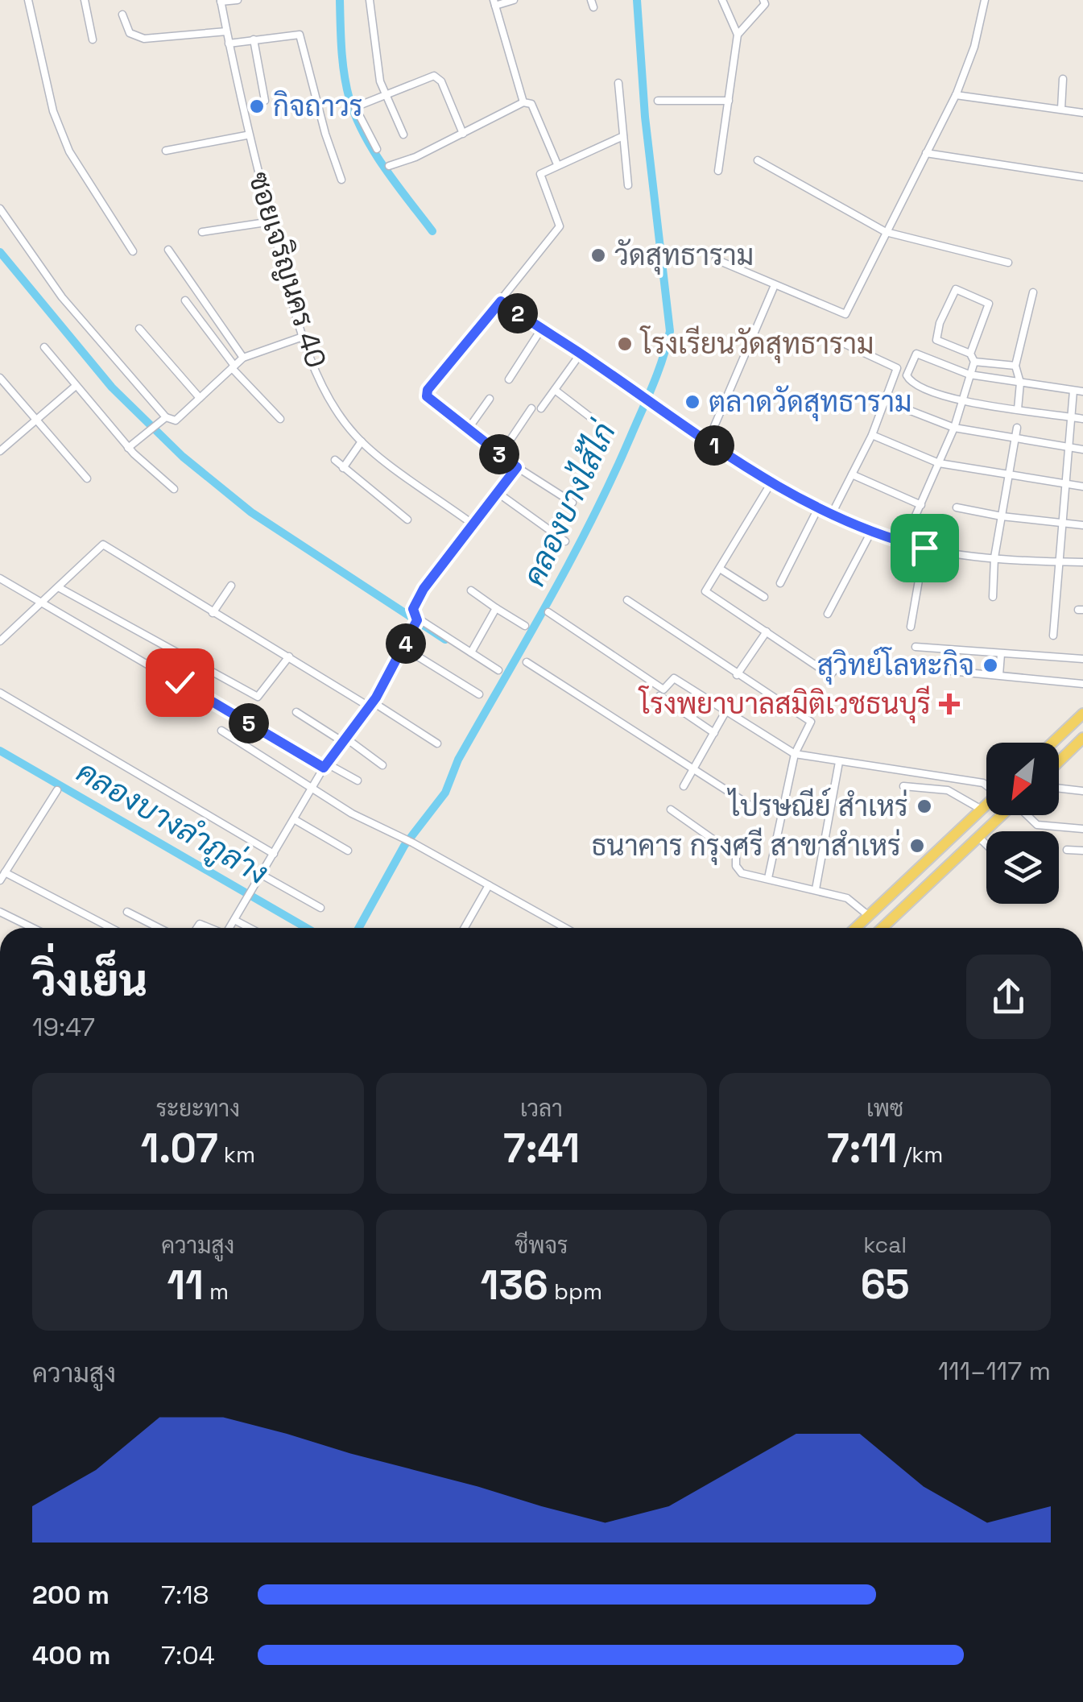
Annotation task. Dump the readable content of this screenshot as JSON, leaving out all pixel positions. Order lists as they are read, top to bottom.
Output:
{
  "streets": {
    "street": ["ซอยเจริญนคร 40"]
  },
  "water": ["คลองบางไส้ไก่", "คลองบางลำภูล่าง"],
  "places": {
    "other": [
      "กิจถาวร",
      "วัดสุทธาราม",
      "โรงเรียนวัดสุทธาราม",
      "ตลาดวัดสุทธาราม",
      "สุวิทย์โลหะกิจ",
      "ไปรษณีย์ สำเหร่",
      "ธนาคาร กรุงศรี สาขาสำเหร่"
    ],
    "health": ["โรงพยาบาลสมิติเวชธนบุรี"]
  },
  "north": "bottom left",
  "page": {
    "pins": [
      "2",
      "1",
      "3",
      "4",
      "5"
    ],
    "heading": ["วิ่งเย็น", "19:47"],
    "stats": [
      ["ระยะทาง", "1.07 km"],
      ["เวลา", "7:41"],
      ["เพซ", "7:11 /km"],
      ["ความสูง", "11 m"],
      ["ชีพจร", "136 bpm"],
      ["kcal", "65"]
    ],
    "chart": ["ความสูง", "111–117 m"],
    "list": [
      {
        "name": "200 m",
        "note": "7:18"
      },
      {
        "name": "400 m",
        "note": "7:04"
      }
    ]
  }
}
